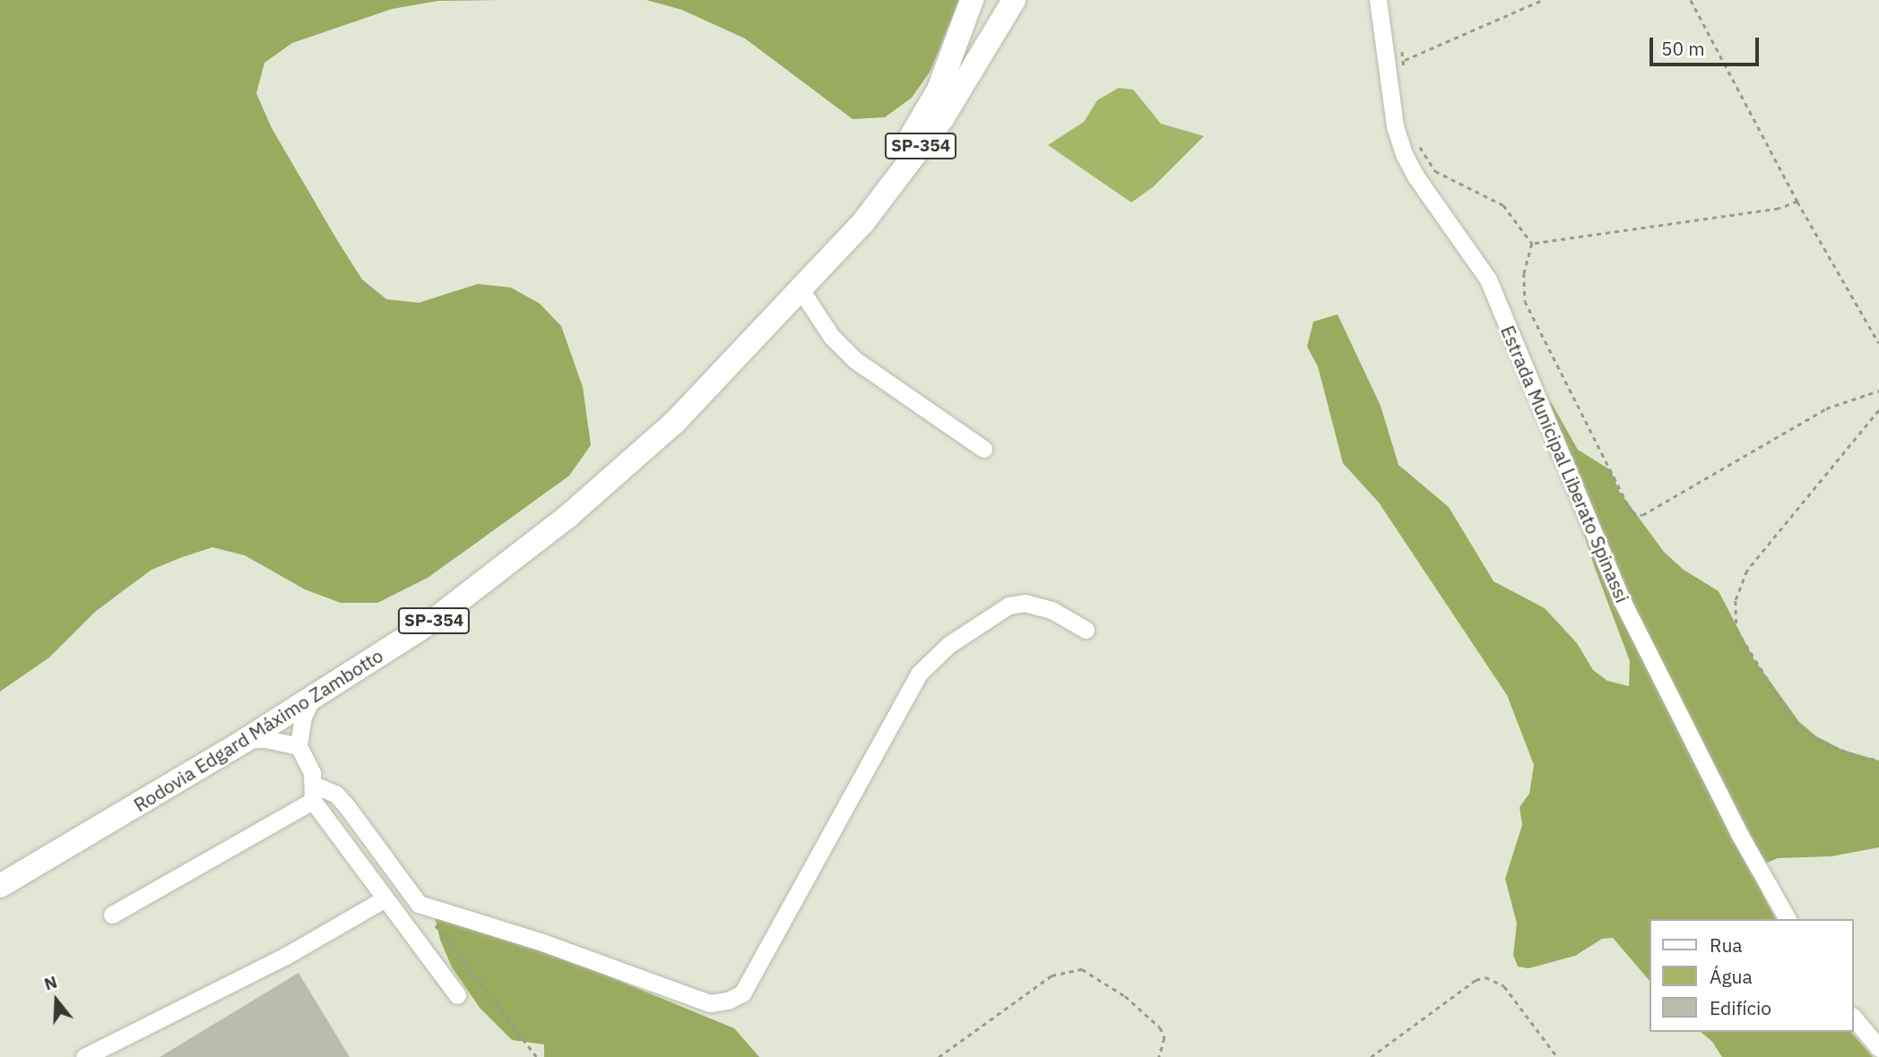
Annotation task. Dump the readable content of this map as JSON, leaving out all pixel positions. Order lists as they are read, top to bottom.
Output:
{
  "streets": {
    "main road": ["SP-354", "Rodovia Edgard Máximo Zambotto"],
    "street": ["Estrada Municipal Liberato Spinassi"]
  },
  "legend": ["Rua", "Água", "Edifício"],
  "scale_bar": "50 m",
  "north": "top"
}
